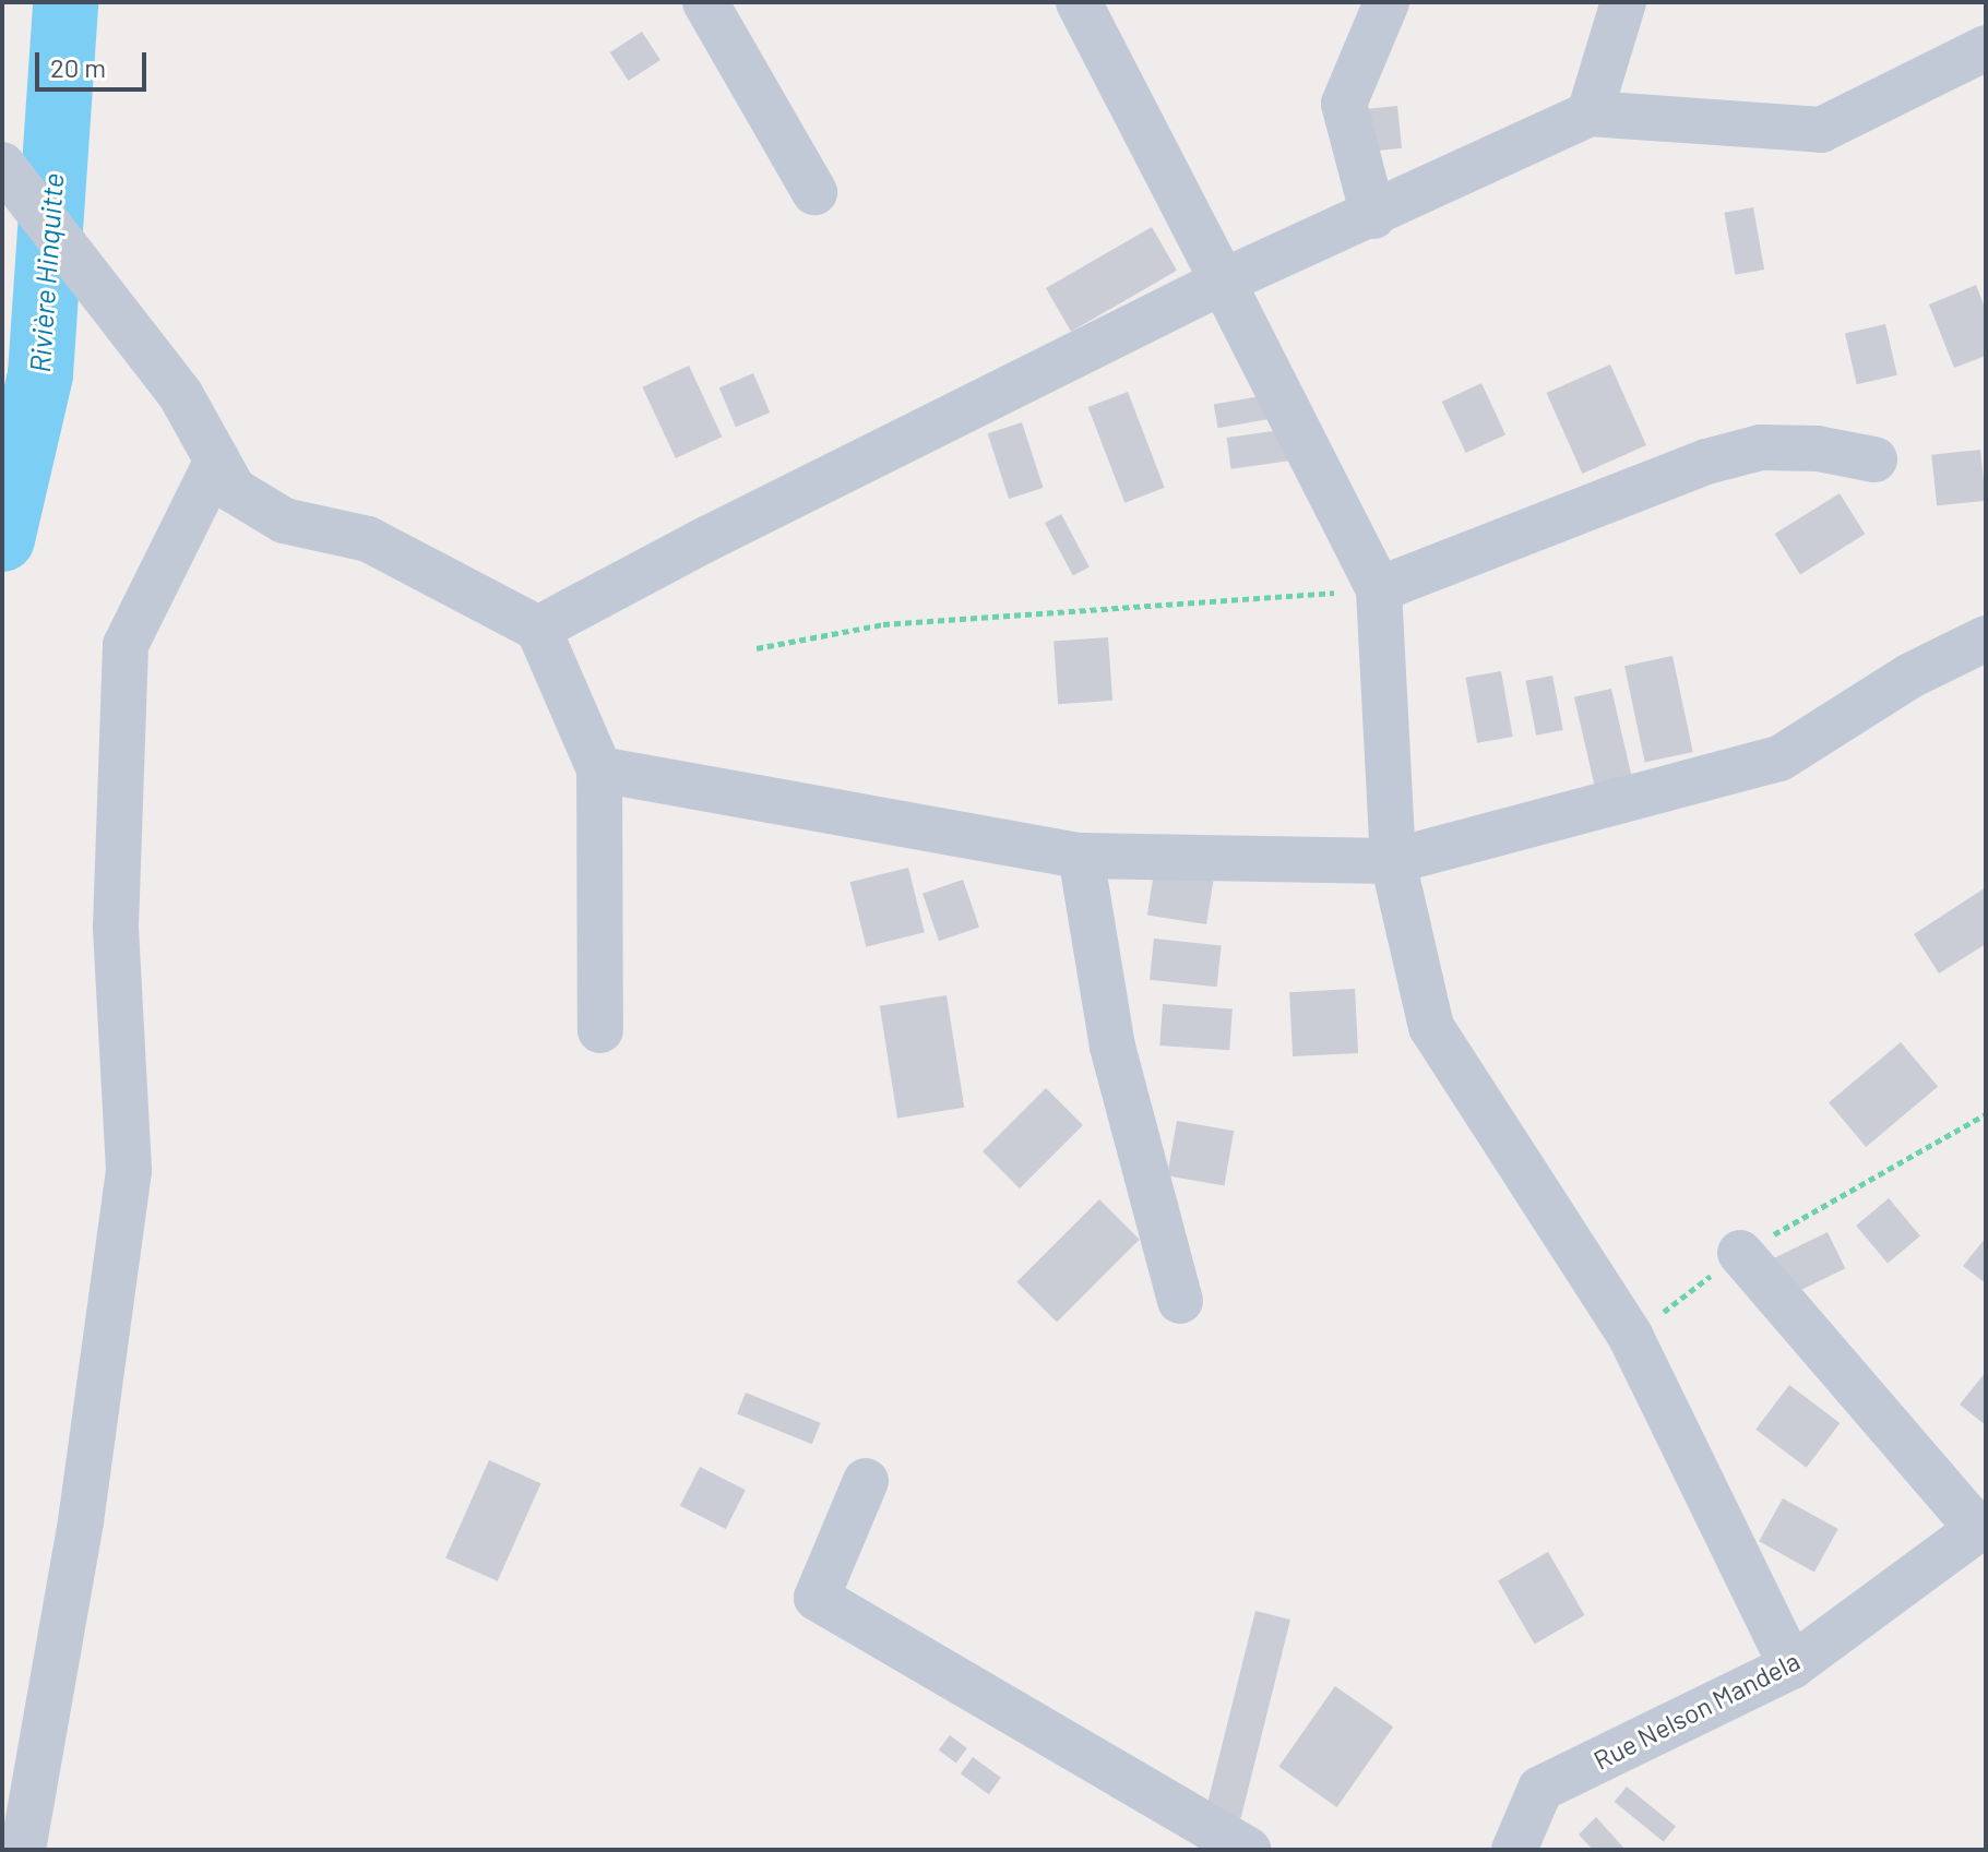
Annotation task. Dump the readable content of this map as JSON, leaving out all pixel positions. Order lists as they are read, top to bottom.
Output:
{
  "streets": {
    "street": ["Rue Nelson Mandela"]
  },
  "water": ["Rivière Hinquitte"],
  "scale_bar": "20 m"
}
